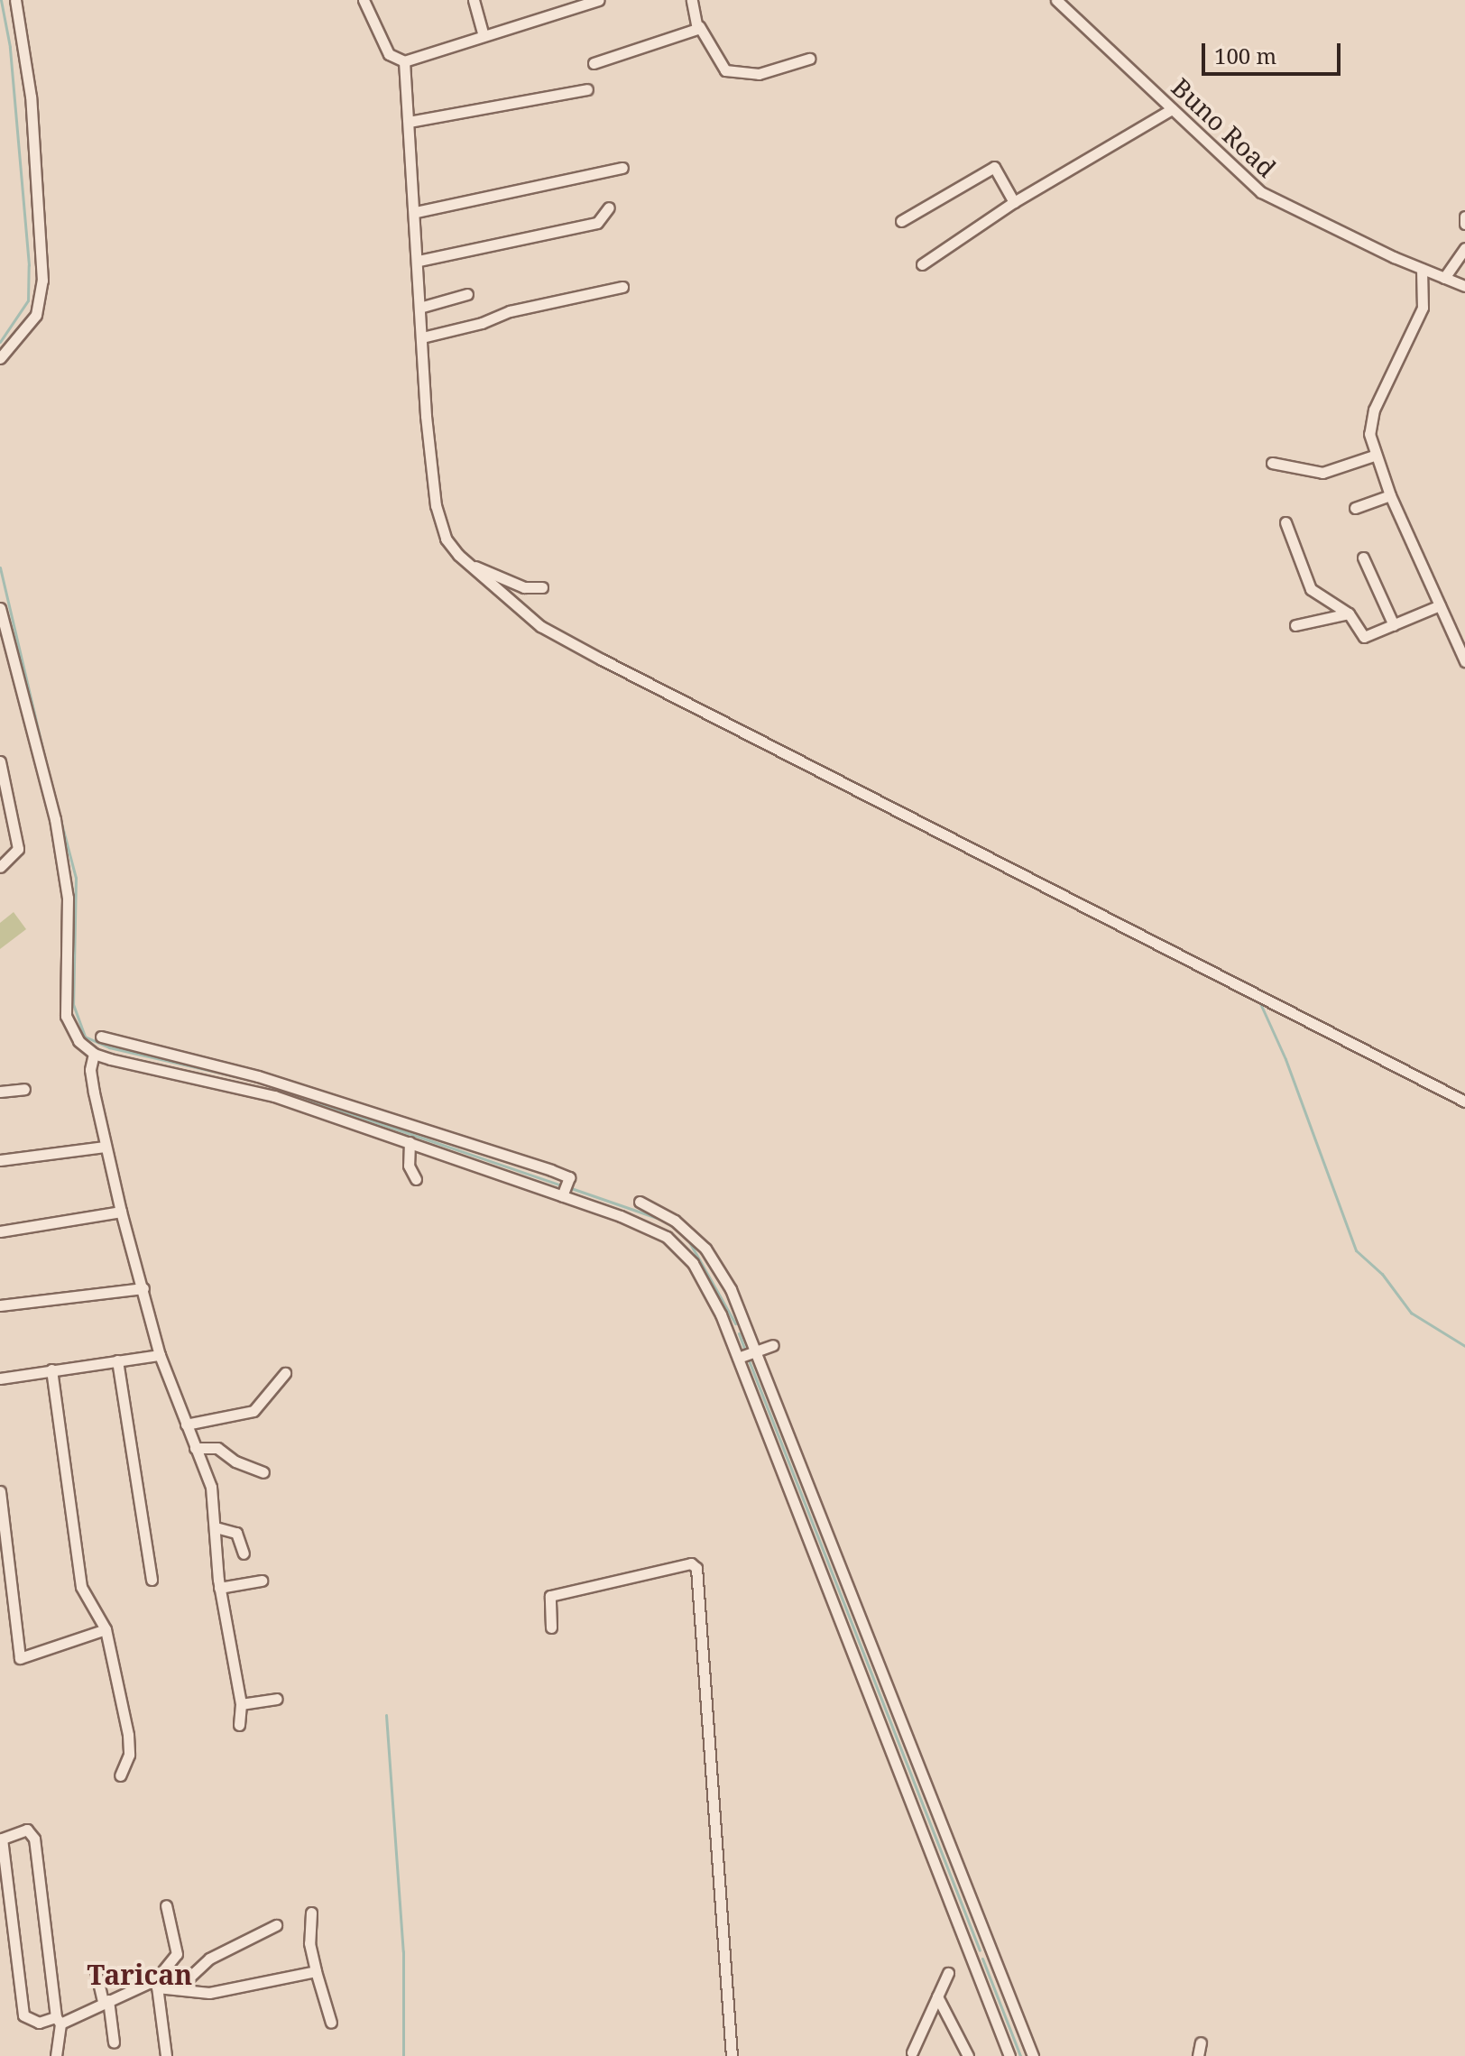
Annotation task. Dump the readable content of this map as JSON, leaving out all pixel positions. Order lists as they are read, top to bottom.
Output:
{
  "streets": {
    "street": ["Buno Road"]
  },
  "districts": ["Tarican"],
  "scale_bar": "100 m"
}
